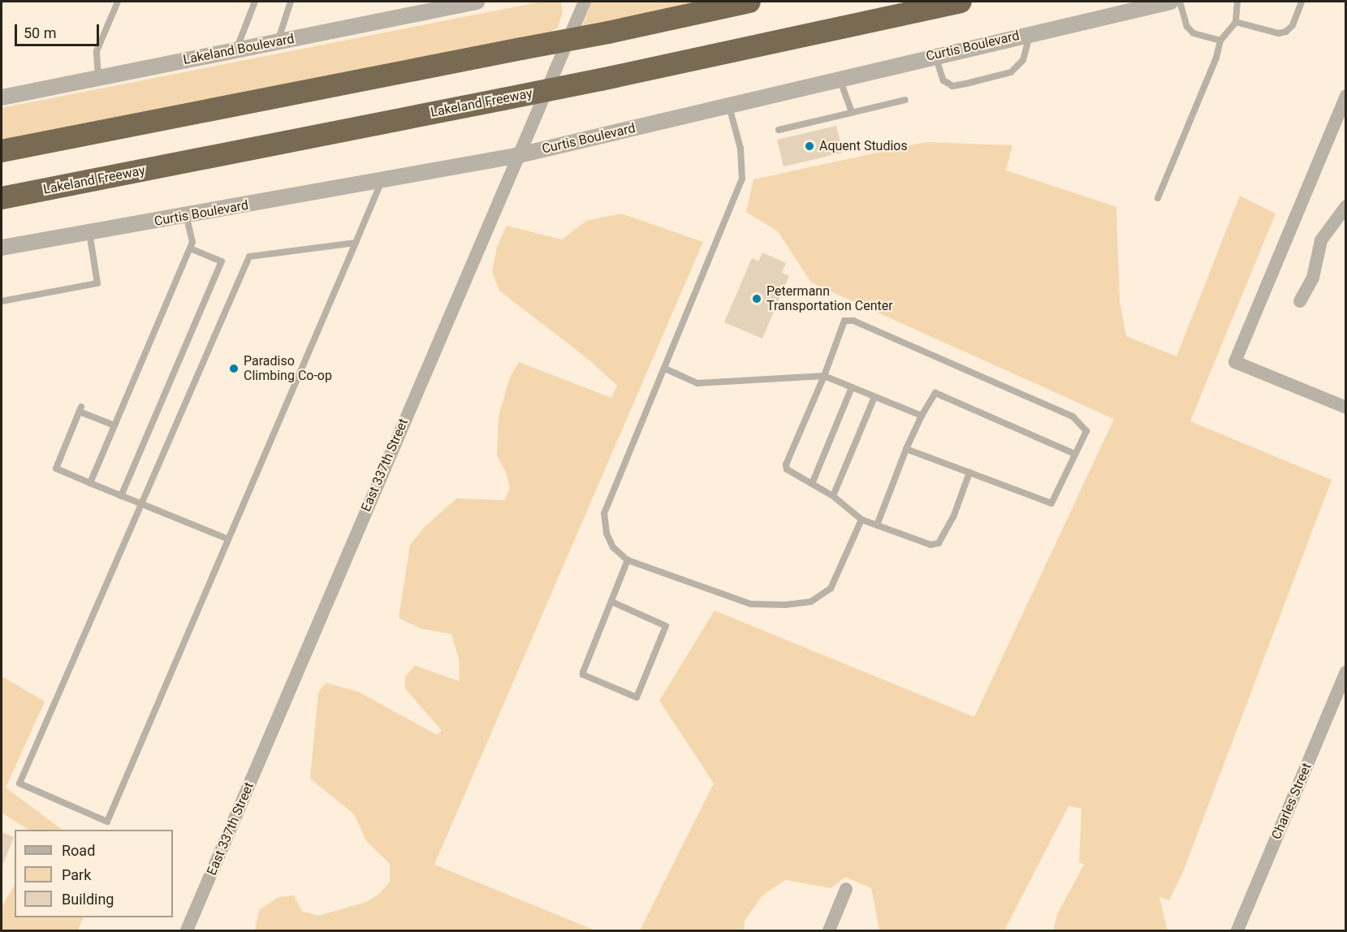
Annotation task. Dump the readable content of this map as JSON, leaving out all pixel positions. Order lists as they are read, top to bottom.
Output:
{
  "streets": {
    "highway": ["Lakeland Freeway"],
    "street": [
      "Curtis Boulevard",
      "Lakeland Boulevard",
      "East 337th Street",
      "Charles Street"
    ]
  },
  "crossings": [
    ["Curtis Boulevard", "East 337th Street"]
  ],
  "places": ["Aquent Studios", "Petermann Transportation Center", "Paradiso Climbing Co-op"],
  "legend": ["Road", "Park", "Building"],
  "scale_bar": "50 m"
}
